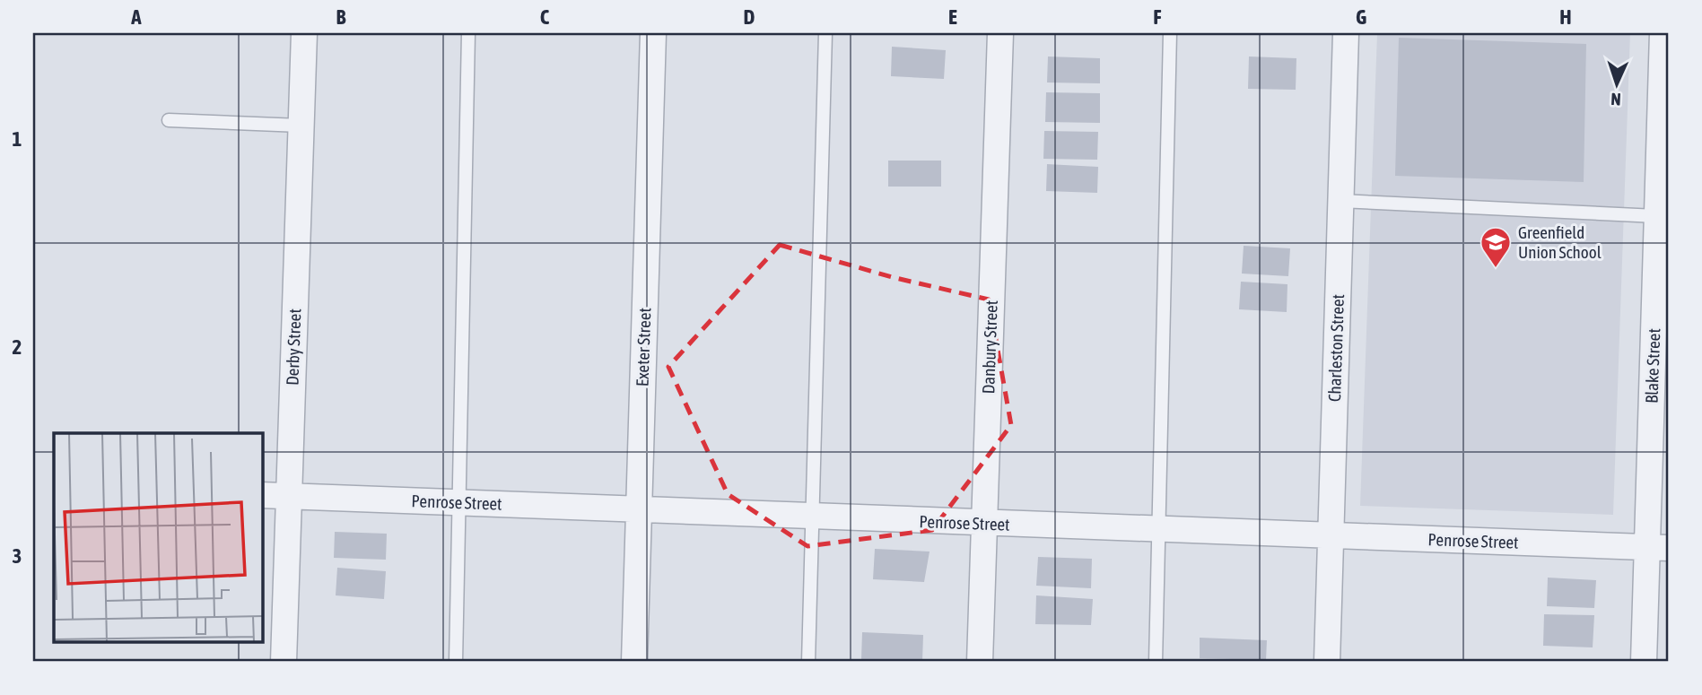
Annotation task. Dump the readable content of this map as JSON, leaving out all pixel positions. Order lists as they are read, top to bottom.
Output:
{
  "streets": {
    "street": [
      "Derby Street",
      "Exeter Street",
      "Danbury Street",
      "Charleston Street",
      "Blake Street",
      "Penrose Street"
    ]
  },
  "crossings": [
    ["Derby Street", "Penrose Street"],
    ["Exeter Street", "Penrose Street"],
    ["Danbury Street", "Penrose Street"],
    ["Charleston Street", "Penrose Street"],
    ["Blake Street", "Penrose Street"]
  ],
  "places": {
    "school or university": ["Greenfield Union School"]
  },
  "north": "bottom",
  "grid": {
    "columns": [
      "A",
      "B",
      "C",
      "D",
      "E",
      "F",
      "G",
      "H"
    ],
    "rows": ["1", "2", "3"]
  }
}
